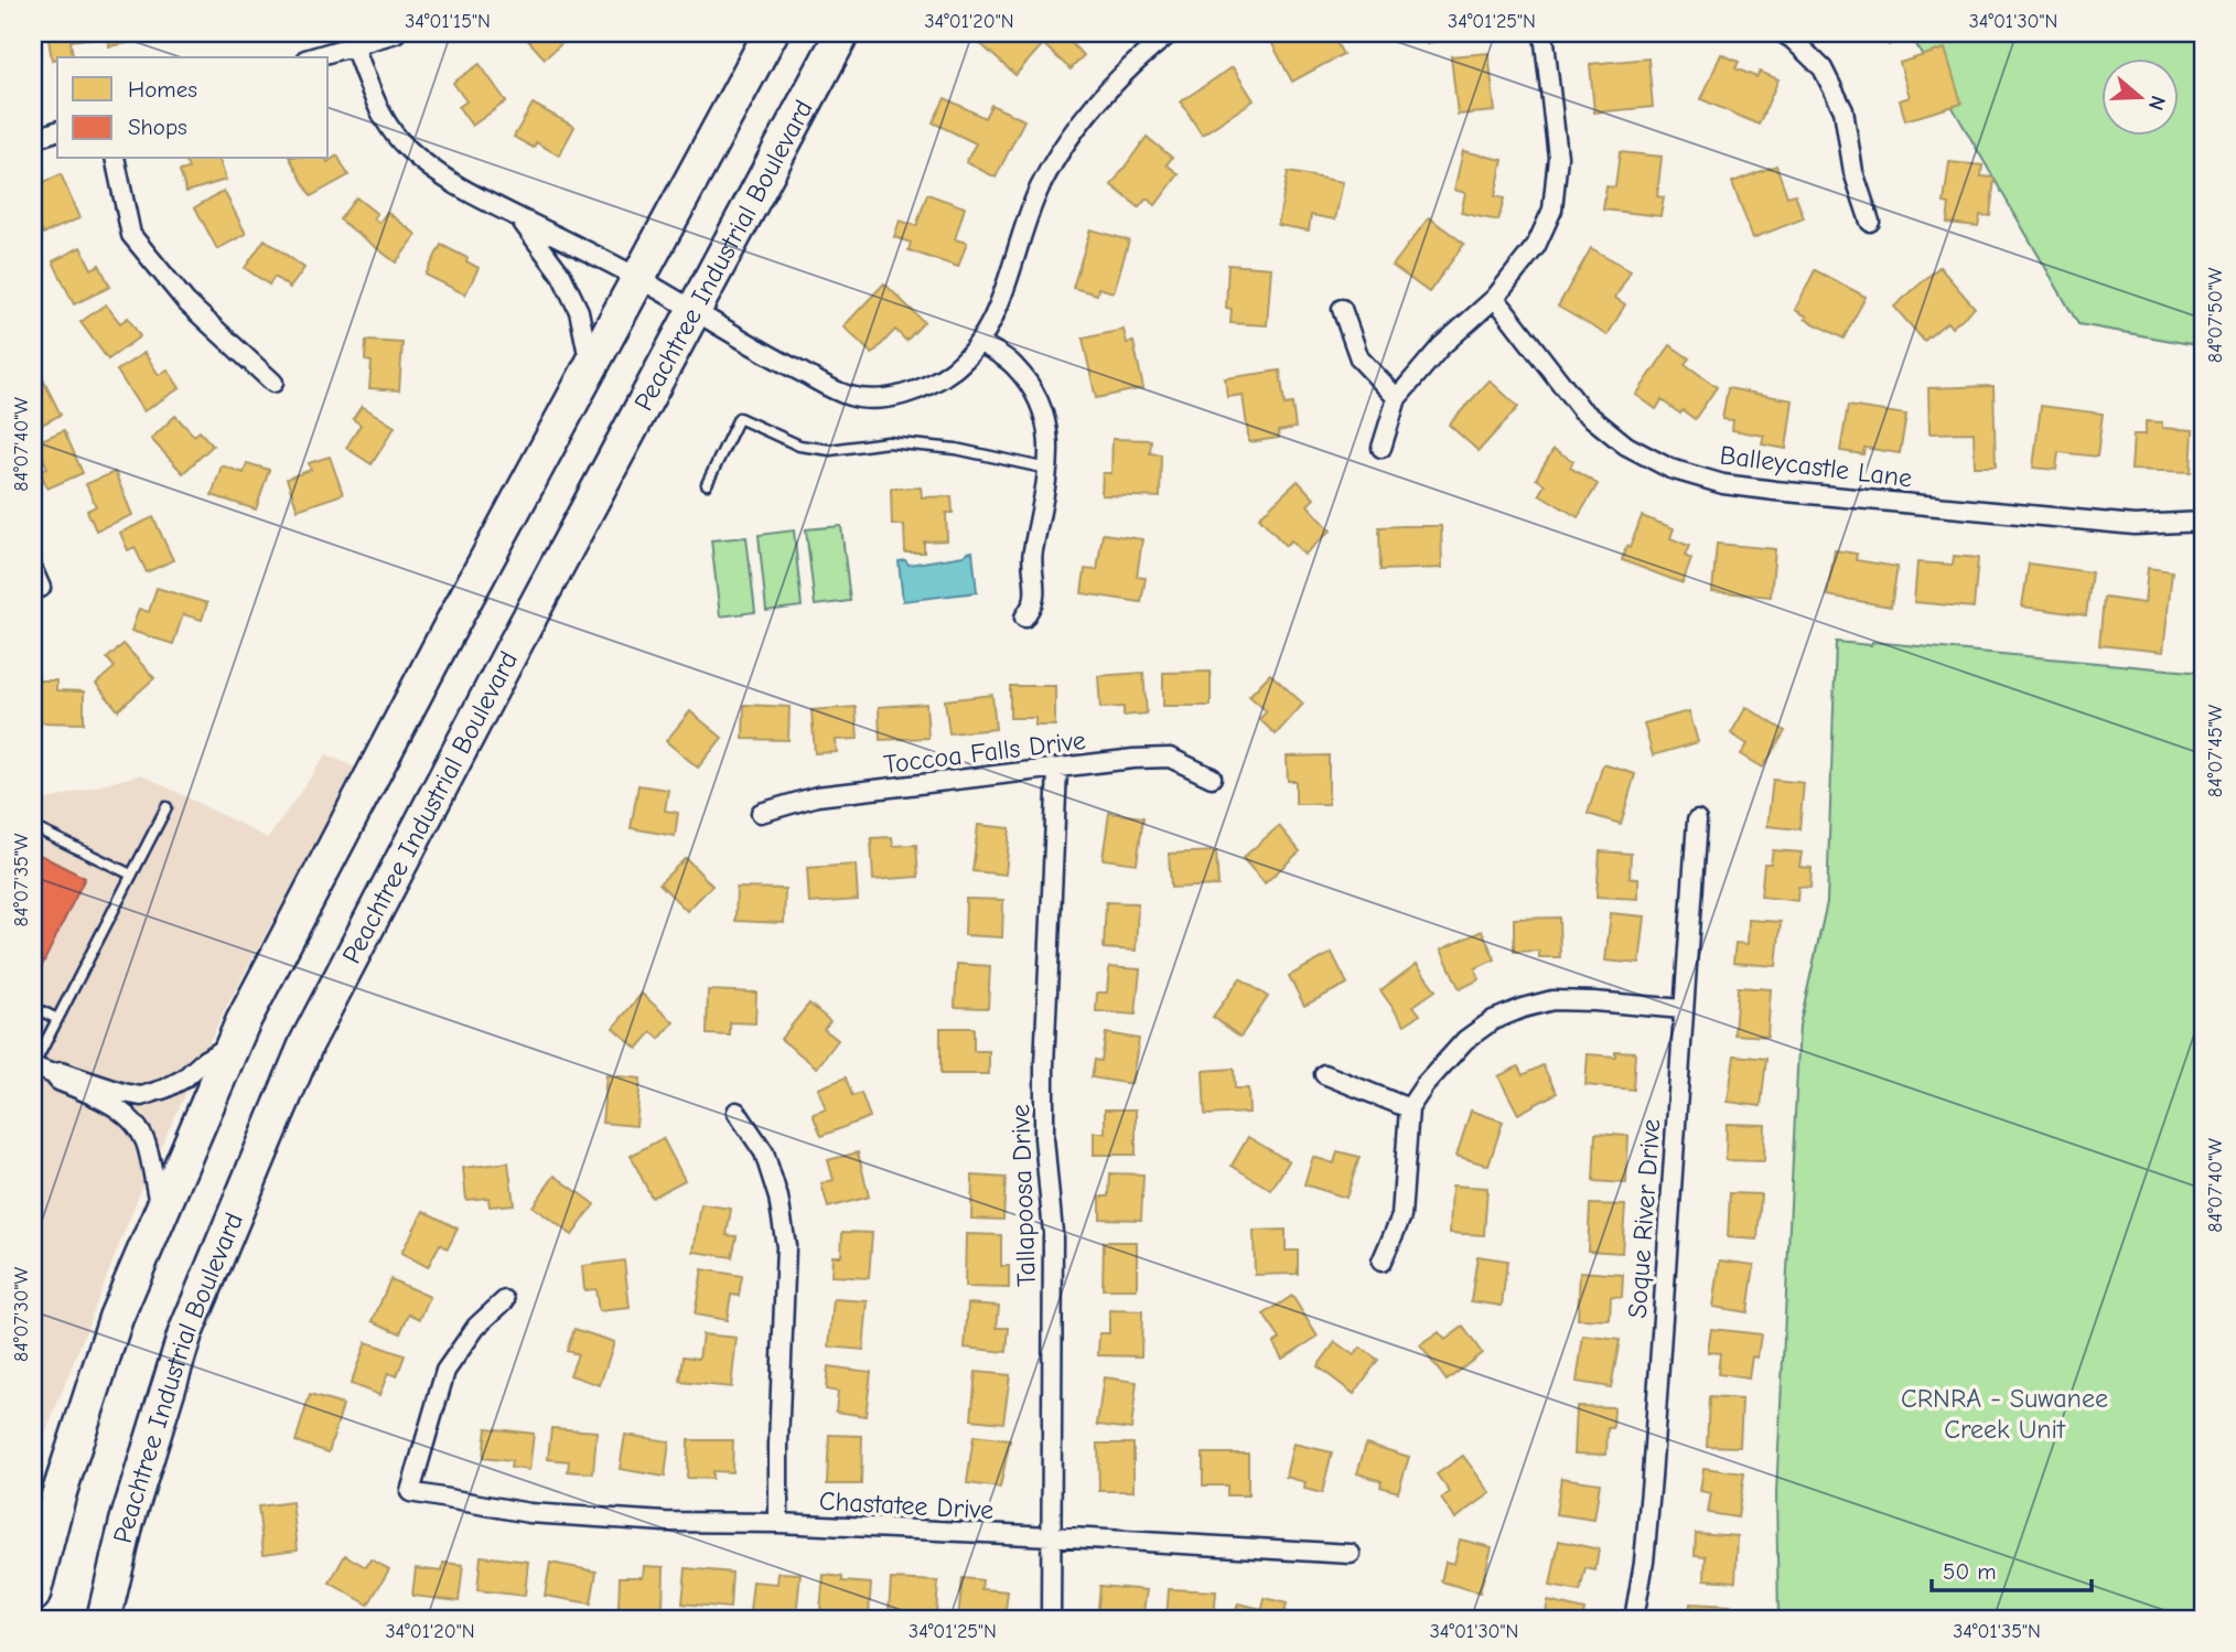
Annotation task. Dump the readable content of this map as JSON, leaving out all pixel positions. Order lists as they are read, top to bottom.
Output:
{
  "streets": {
    "highway": ["Peachtree Industrial Boulevard"],
    "street": [
      "Balleycastle Lane",
      "Toccoa Falls Drive",
      "Tallapoosa Drive",
      "Soque River Drive",
      "Chastatee Drive"
    ]
  },
  "crossings": [
    ["Toccoa Falls Drive", "Tallapoosa Drive"],
    ["Tallapoosa Drive", "Chastatee Drive"]
  ],
  "parks": ["CRNRA - Suwanee Creek Unit"],
  "legend": ["Homes", "Shops"],
  "scale_bar": "50 m",
  "north": "right",
  "coordinates": [
    "34°01'15\"N",
    "34°01'20\"N",
    "34°01'25\"N",
    "34°01'30\"N",
    "84°07'50\"W",
    "84°07'40\"W",
    "84°07'45\"W",
    "84°07'35\"W",
    "84°07'30\"W",
    "34°01'35\"N"
  ]
}
